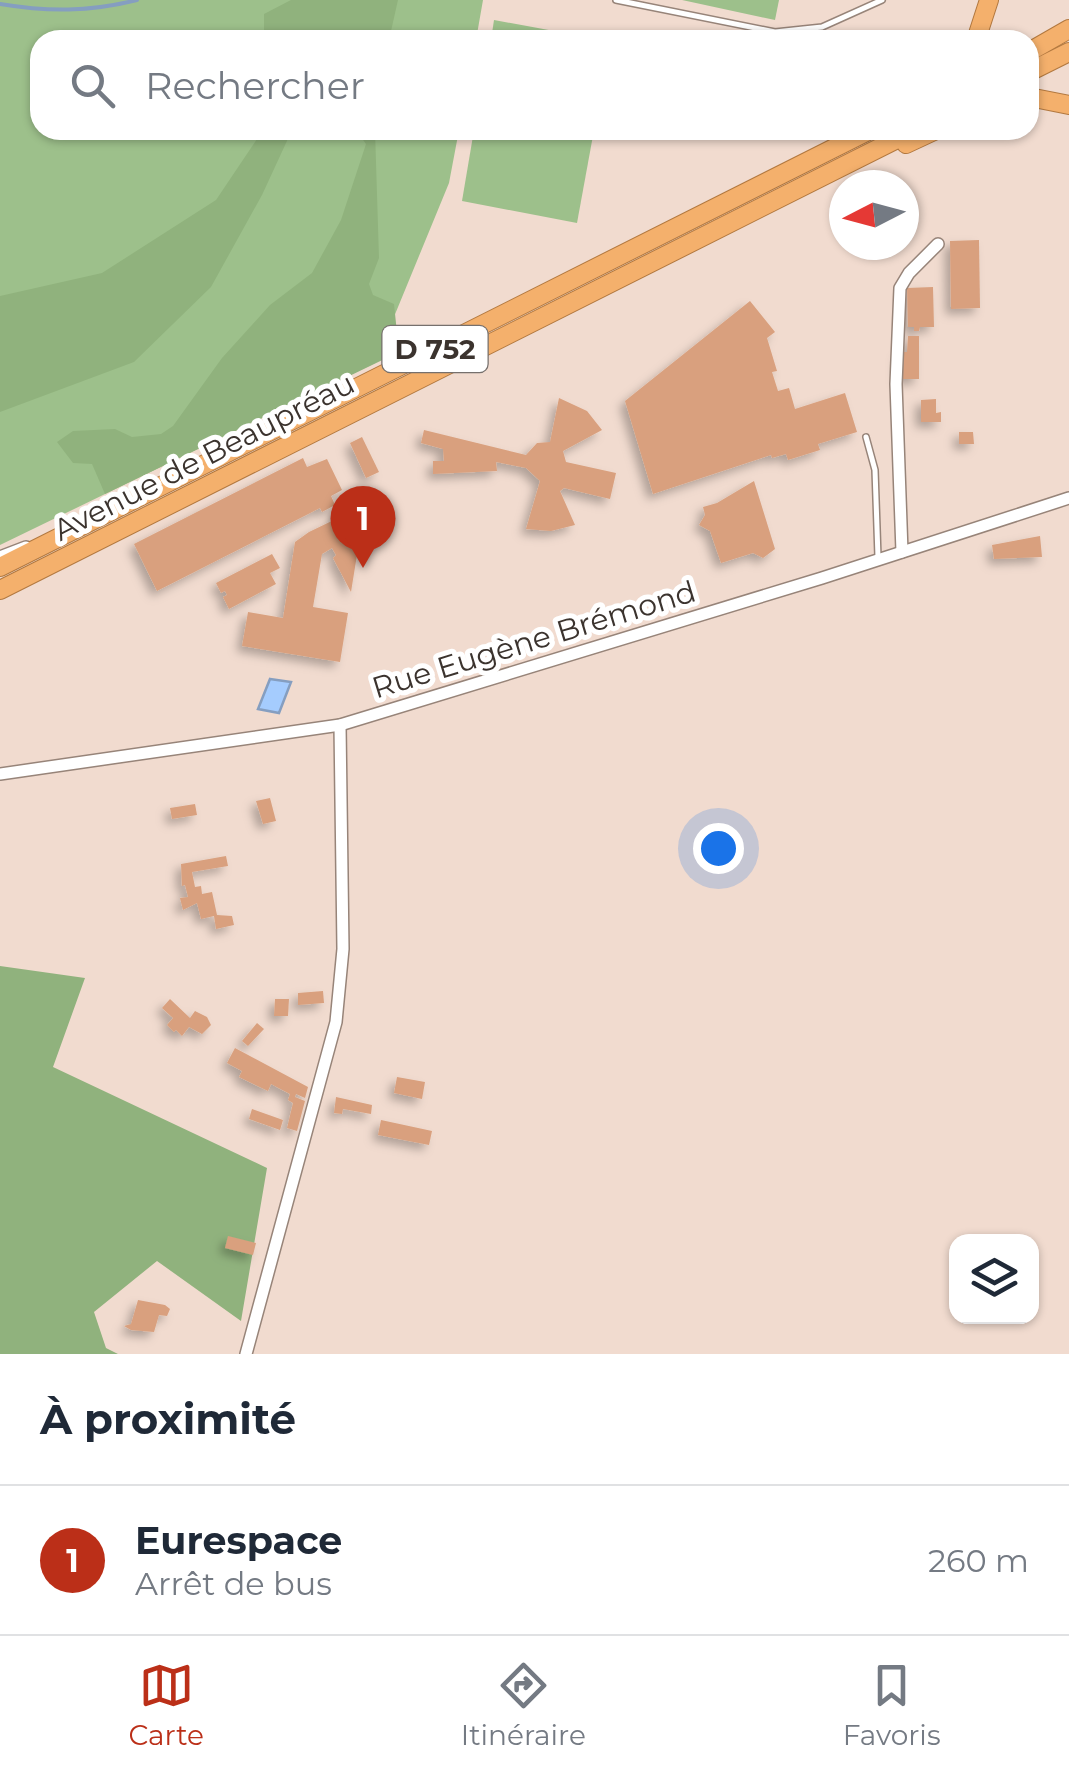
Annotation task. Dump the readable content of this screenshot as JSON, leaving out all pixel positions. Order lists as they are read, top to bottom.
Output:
{
  "streets": {
    "highway": ["D 752", "Avenue de Beaupréau"],
    "street": ["Rue Eugène Brémond"]
  },
  "north": "left",
  "page": {
    "search": "Rechercher",
    "pins": "1",
    "heading": "À proximité",
    "list": [
      {
        "mark": "1",
        "name": "Eurespace",
        "note": "Arrêt de bus",
        "value": "260 m"
      }
    ],
    "nav": ["Carte", "Itinéraire", "Favoris"]
  }
}
